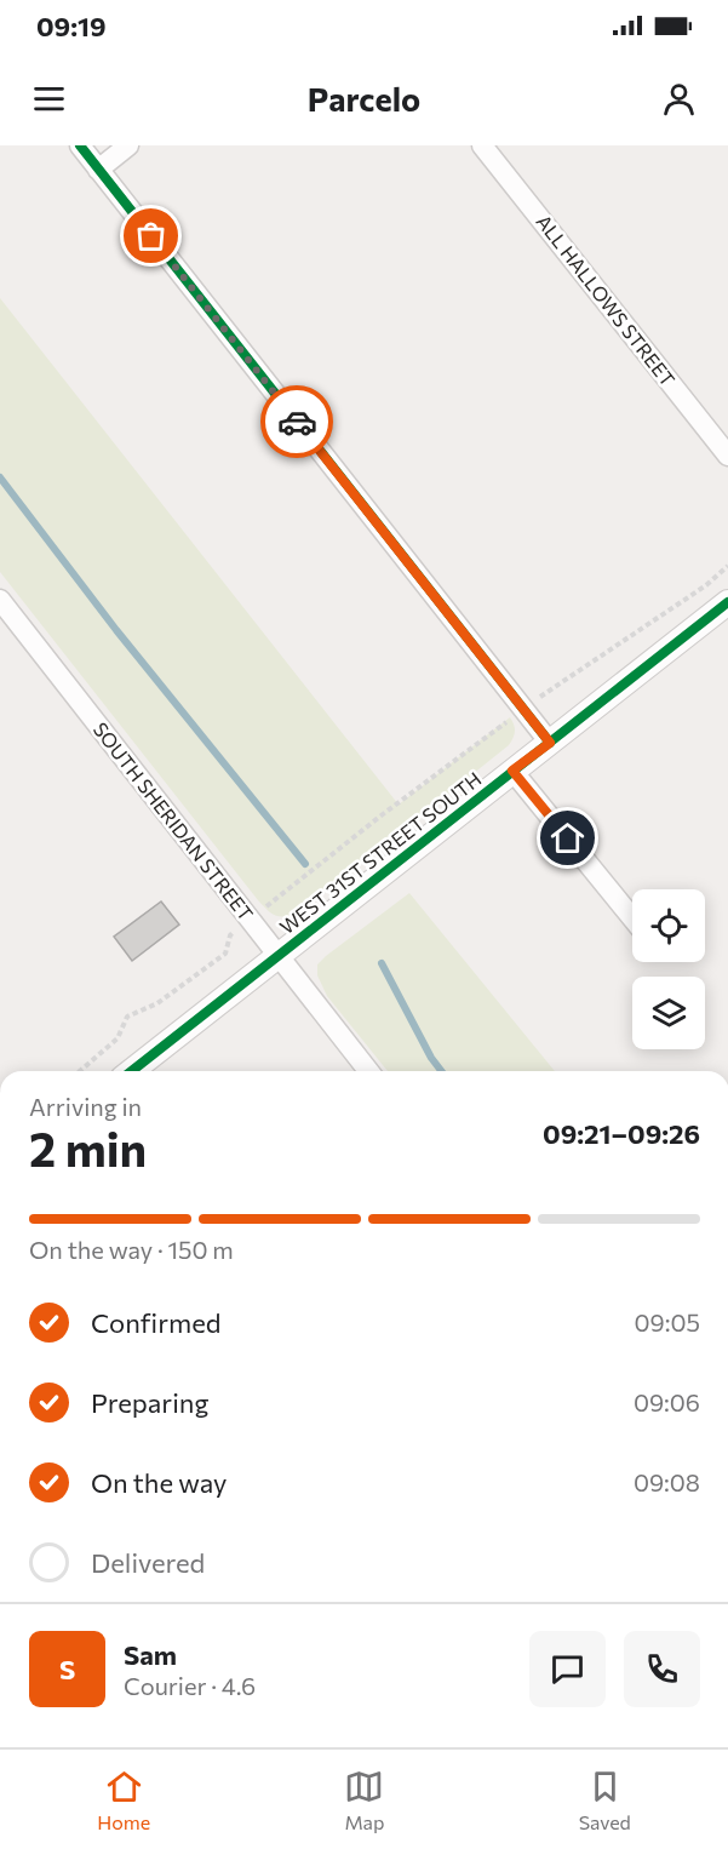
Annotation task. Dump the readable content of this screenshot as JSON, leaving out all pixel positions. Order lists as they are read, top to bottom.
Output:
{
  "streets": {
    "street": ["ALL HALLOWS STREET", "SOUTH SHERIDAN STREET", "WEST 31ST STREET SOUTH"]
  },
  "crossings": [
    ["SOUTH SHERIDAN STREET", "WEST 31ST STREET SOUTH"]
  ],
  "page": {
    "status": "09:19",
    "header": "Parcelo",
    "heading": ["2 min", "Arriving in", "09:21–09:26"],
    "panel": ["Sam", "Courier · 4.6"],
    "bar": "On the way · 150 m",
    "list": [
      ["Confirmed", "09:05"],
      ["Preparing", "09:06"],
      ["On the way", "09:08"],
      "Delivered"
    ],
    "round": "S",
    "tabs": ["Home", "Map", "Saved"]
  }
}
